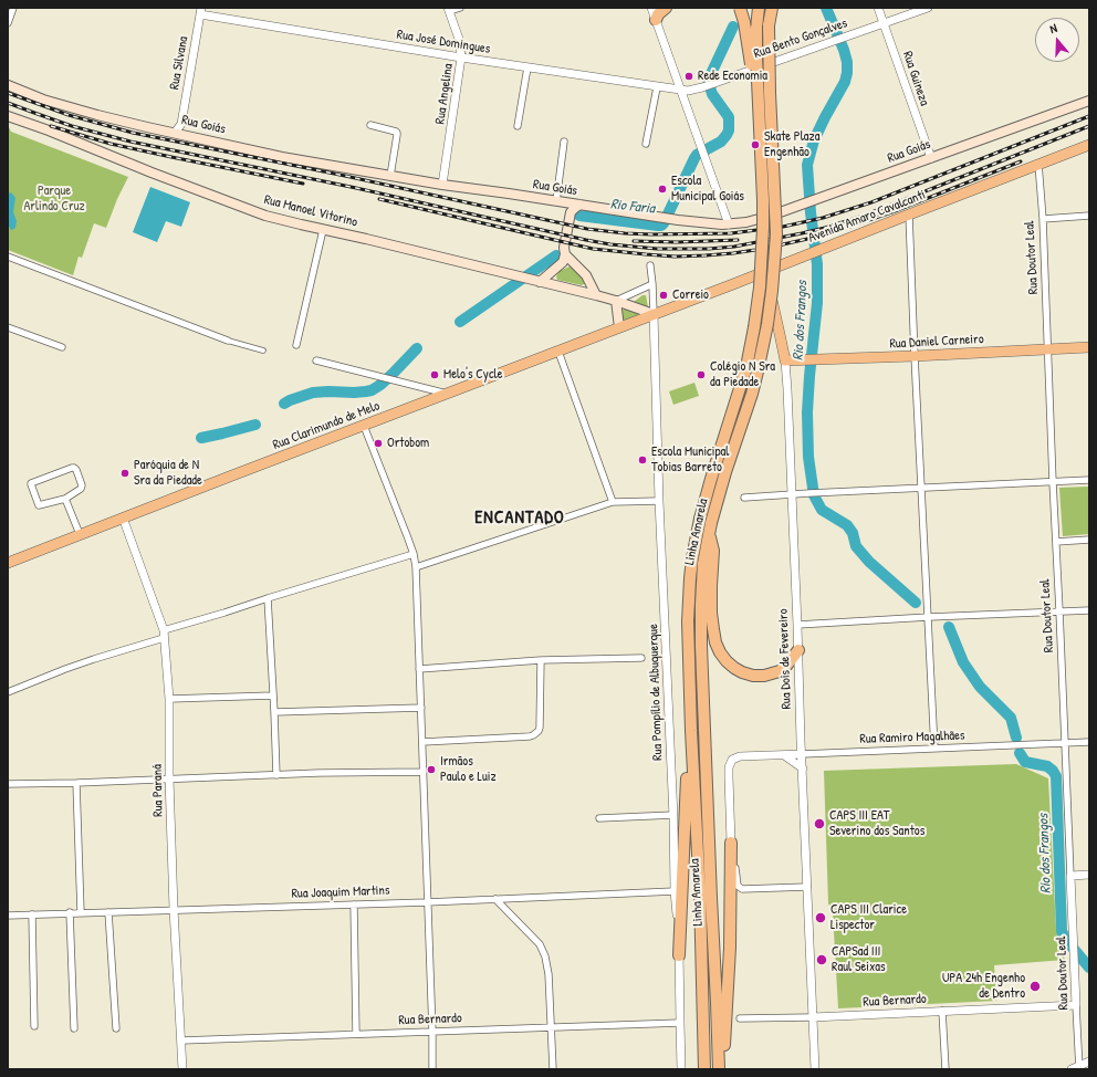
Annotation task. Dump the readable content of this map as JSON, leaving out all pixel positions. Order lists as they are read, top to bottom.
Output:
{
  "streets": {
    "highway": ["Linha Amarela"],
    "main road": [
      "Rua Goiás",
      "Rua Manoel Vitorino",
      "Avenida Amaro Cavalcanti",
      "Rua Daniel Carneiro",
      "Rua Clarimundo de Melo",
      "Rua Dois de Fevereiro"
    ],
    "street": [
      "Rua Bento Gonçalves",
      "Rua José Domingues",
      "Rua Silvana",
      "Rua Guineza",
      "Rua Angelina",
      "Rua Doutor Leal",
      "Rua Pompílio de Albuquerque",
      "Rua Ramiro Magalhães",
      "Rua Paraná",
      "Rua Joaquim Martins",
      "Rua Bernardo"
    ]
  },
  "crossings": [
    ["Rua Bento Gonçalves", "Rua José Domingues"],
    ["Rua Bento Gonçalves", "Rua Guineza"],
    ["Rua José Domingues", "Rua Silvana"],
    ["Rua José Domingues", "Rua Angelina"],
    ["Rua Silvana", "Rua Goiás"],
    ["Rua Guineza", "Rua Goiás"],
    ["Rua Angelina", "Rua Goiás"],
    ["Rua Manoel Vitorino", "Avenida Amaro Cavalcanti"],
    ["Rua Manoel Vitorino", "Rua Clarimundo de Melo"],
    ["Rua Manoel Vitorino", "Rua Pompílio de Albuquerque"],
    ["Avenida Amaro Cavalcanti", "Rua Doutor Leal"],
    ["Avenida Amaro Cavalcanti", "Rua Clarimundo de Melo"],
    ["Avenida Amaro Cavalcanti", "Rua Pompílio de Albuquerque"],
    ["Rua Doutor Leal", "Rua Daniel Carneiro"],
    ["Rua Doutor Leal", "Rua Ramiro Magalhães"],
    ["Rua Doutor Leal", "Rua Bernardo"],
    ["Rua Daniel Carneiro", "Rua Dois de Fevereiro"],
    ["Rua Clarimundo de Melo", "Rua Pompílio de Albuquerque"],
    ["Rua Clarimundo de Melo", "Rua Paraná"],
    ["Rua Dois de Fevereiro", "Rua Ramiro Magalhães"],
    ["Rua Dois de Fevereiro", "Rua Bernardo"],
    ["Rua Pompílio de Albuquerque", "Rua Joaquim Martins"],
    ["Rua Pompílio de Albuquerque", "Rua Bernardo"],
    ["Rua Paraná", "Rua Joaquim Martins"],
    ["Rua Paraná", "Rua Bernardo"]
  ],
  "districts": ["ENCANTADO"],
  "water": ["Rio Faria", "Rio dos Frangos"],
  "parks": ["Parque Arlindo Cruz"],
  "places": [
    "Rede Economia",
    "Skate Plaza Engenhão",
    "Escola Municipal Goiás",
    "Correio",
    "Melo's Cycle",
    "Colégio N Sra da Piedade",
    "Ortobom",
    "Escola Municipal Tobias Barreto",
    "Paróquia de N Sra da Piedade",
    "Irmãos Paulo e Luiz",
    "CAPS III EAT Severino dos Santos",
    "CAPS III Clarice Lispector",
    "CAPSad III Raul Seixas",
    "UPA 24h Engenho de Dentro"
  ],
  "north": "top"
}
